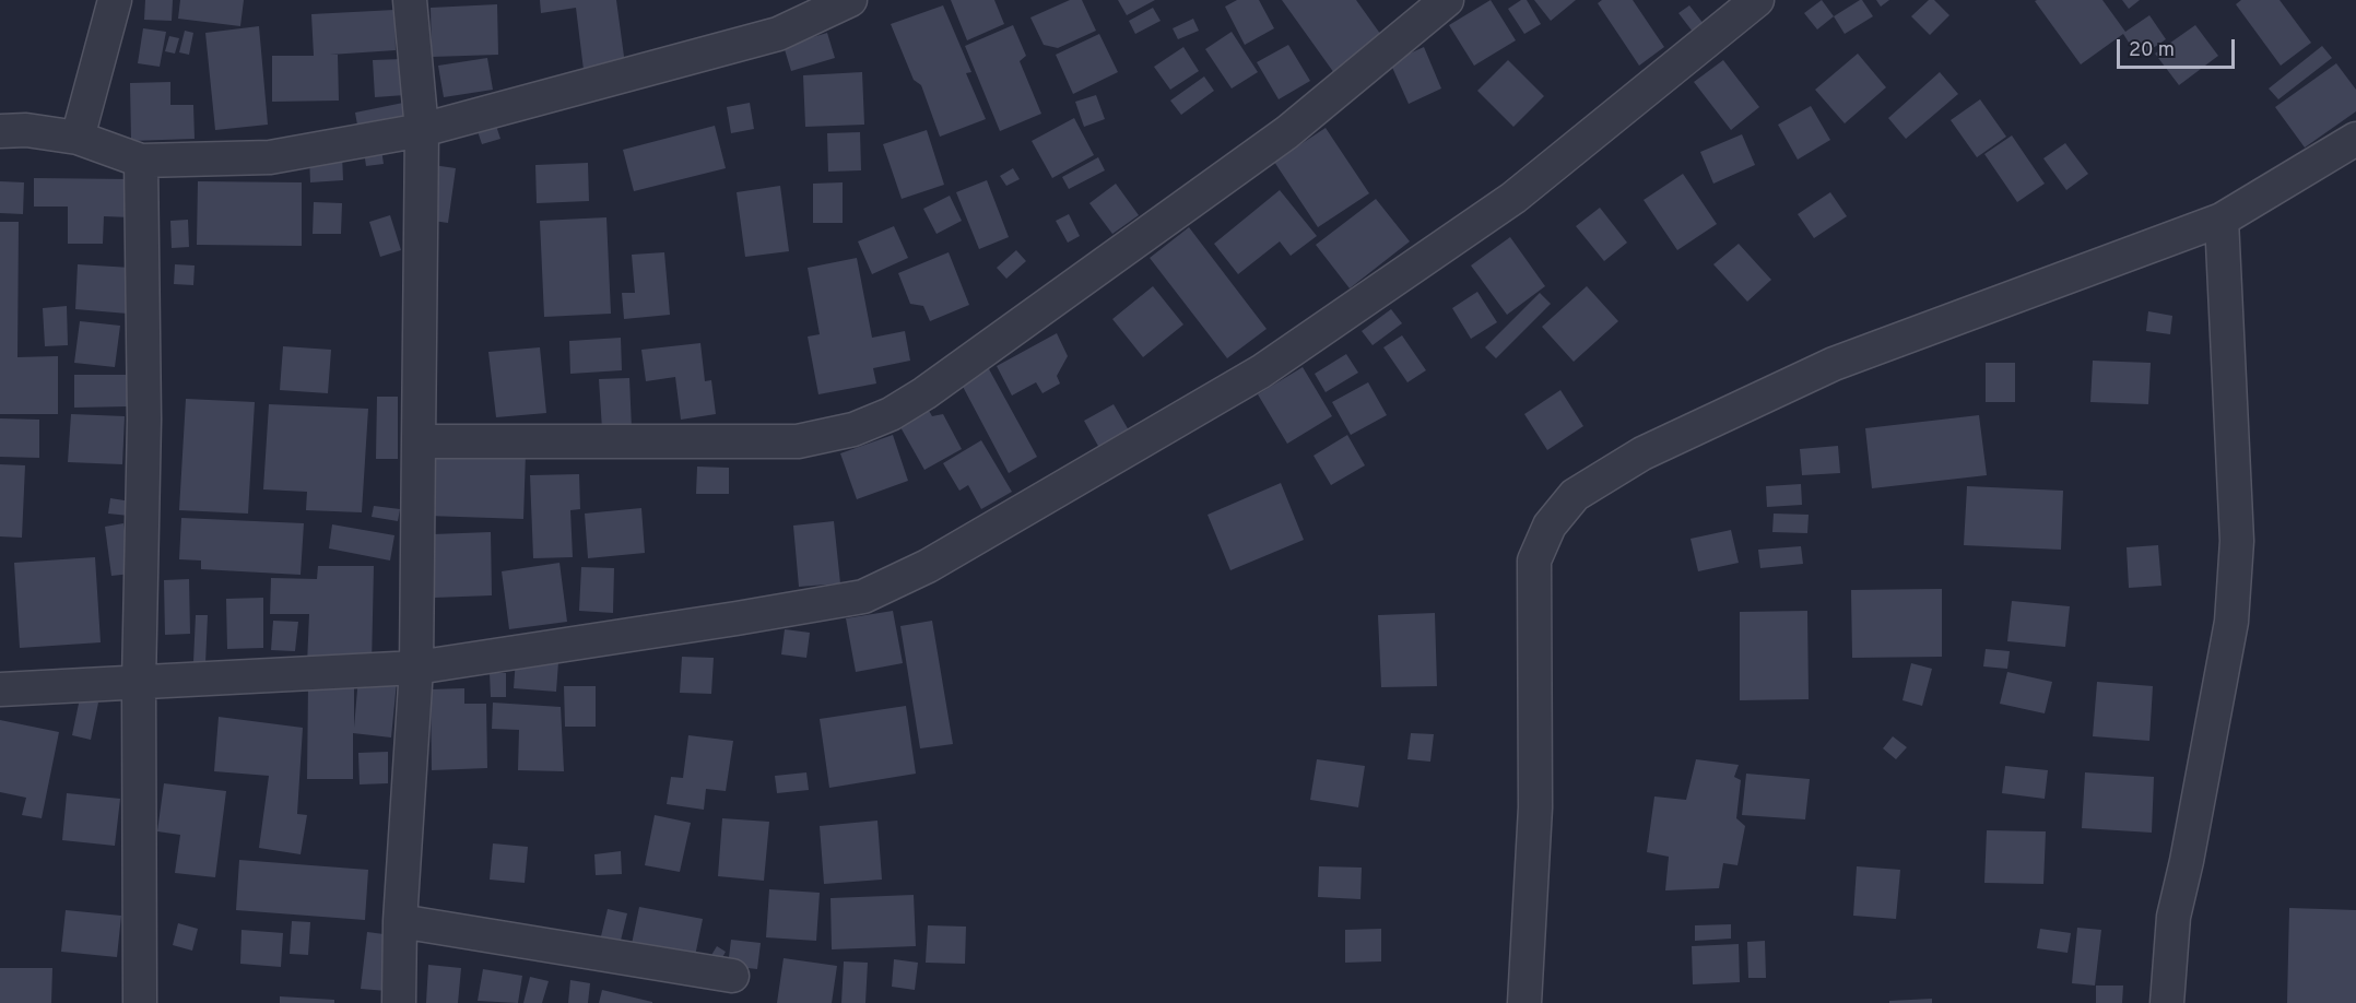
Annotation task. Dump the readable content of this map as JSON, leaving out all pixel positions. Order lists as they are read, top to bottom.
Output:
{
  "scale_bar": "20 m"
}
